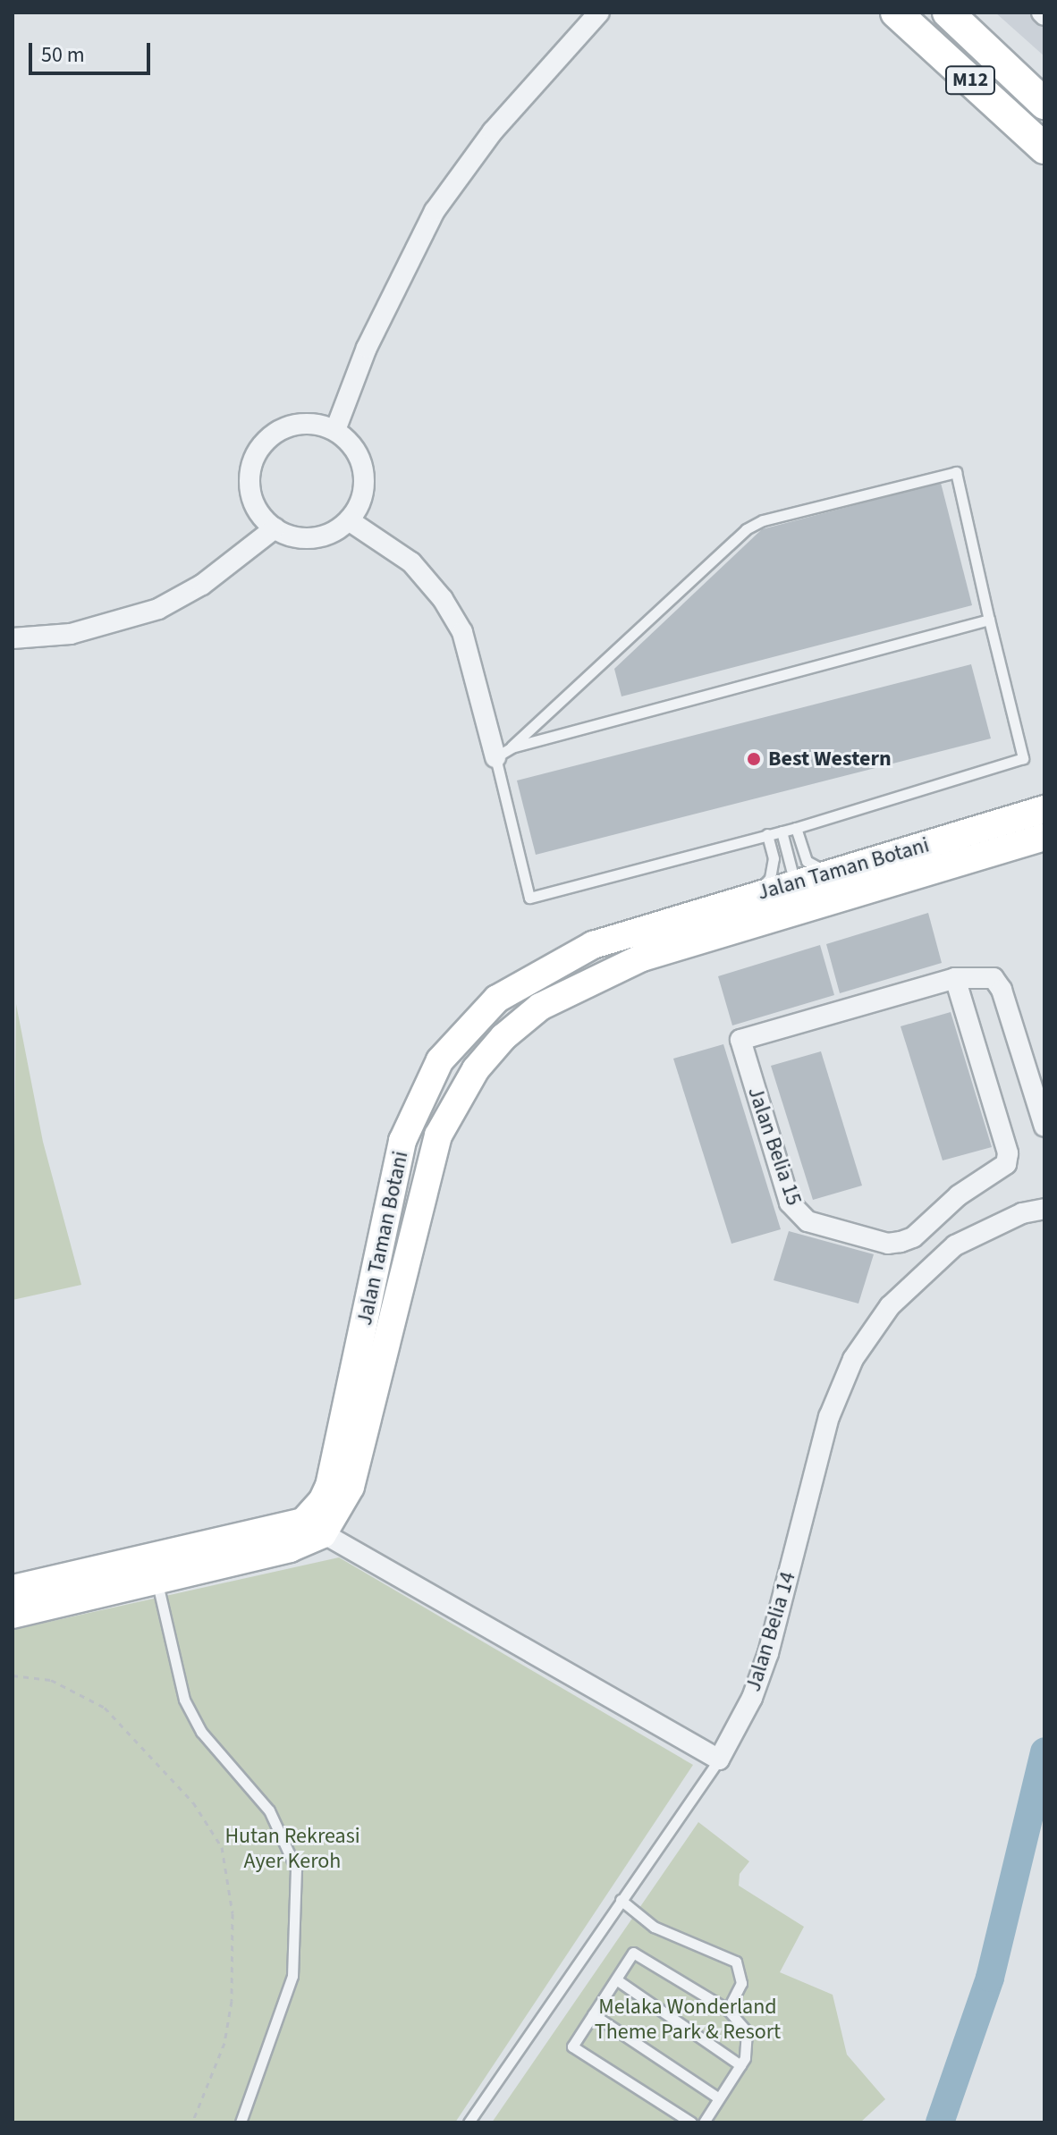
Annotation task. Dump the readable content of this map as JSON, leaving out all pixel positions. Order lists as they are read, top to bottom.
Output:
{
  "streets": {
    "main road": ["M12"],
    "street": ["Jalan Taman Botani", "Jalan Belia 15", "Jalan Belia 14"]
  },
  "parks": ["Hutan Rekreasi Ayer Keroh", "Melaka Wonderland Theme Park & Resort"],
  "places": ["Best Western"],
  "scale_bar": "50 m"
}
